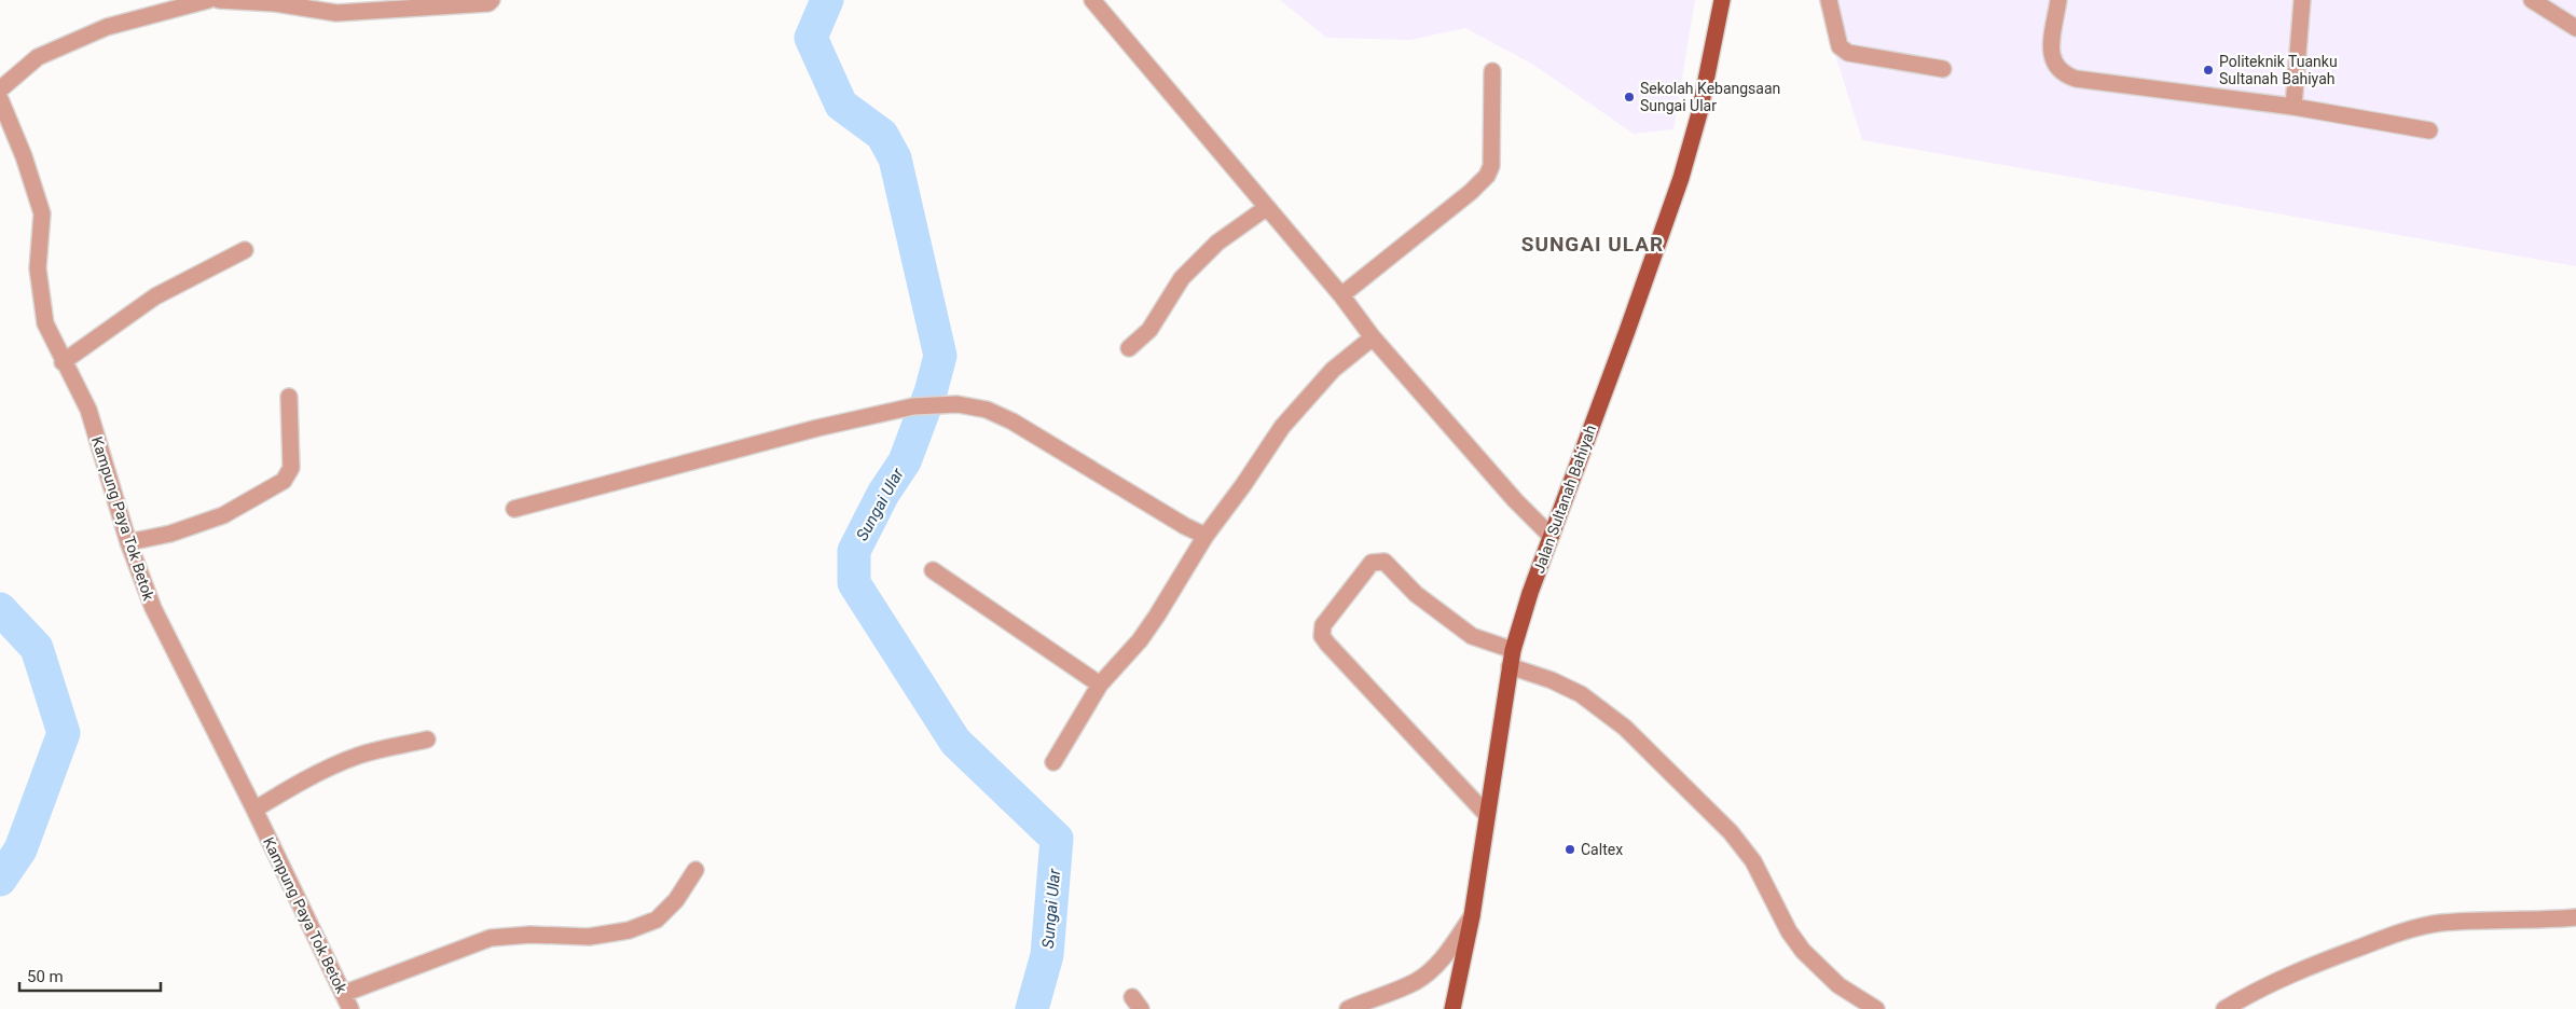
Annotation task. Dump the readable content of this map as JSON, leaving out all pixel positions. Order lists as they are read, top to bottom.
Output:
{
  "streets": {
    "main road": ["Jalan Sultanah Bahiyah"],
    "street": ["Kampung Paya Tok Betok"]
  },
  "districts": ["SUNGAI ULAR"],
  "water": ["Sungai Ular"],
  "places": ["Politeknik Tuanku Sultanah Bahiyah", "Sekolah Kebangsaan Sungai Ular", "Caltex"],
  "scale_bar": "50 m"
}
